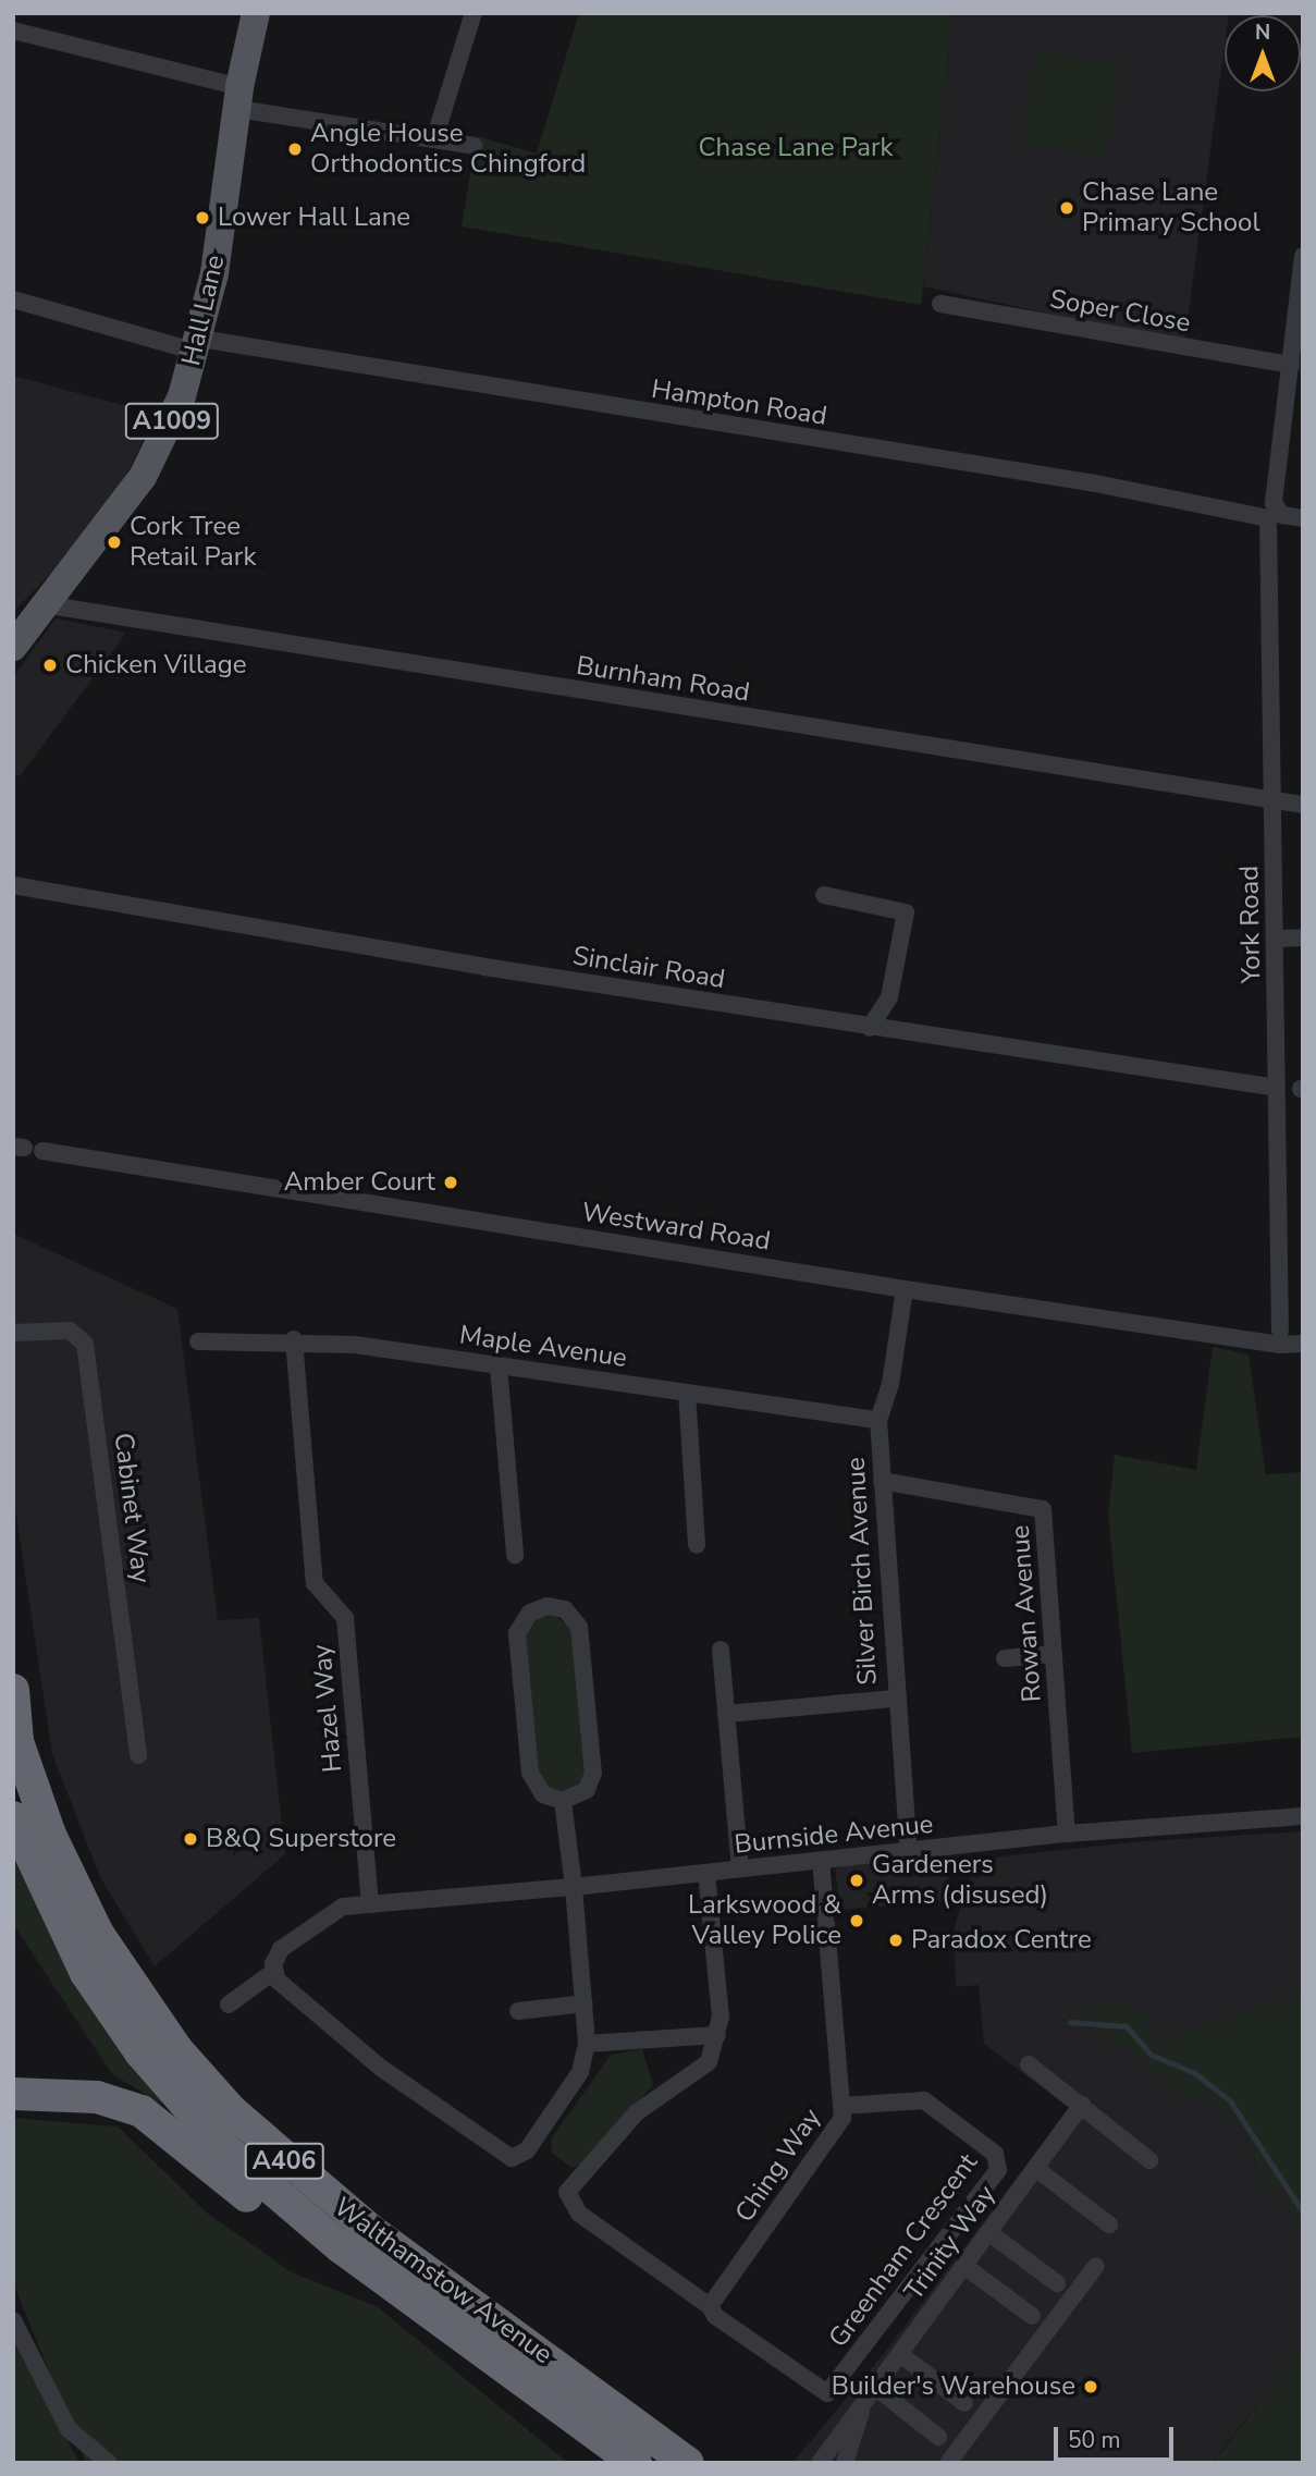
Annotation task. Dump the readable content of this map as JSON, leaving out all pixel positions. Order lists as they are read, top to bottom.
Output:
{
  "streets": {
    "highway": ["A406", "Walthamstow Avenue"],
    "main road": ["Hall Lane", "A1009"],
    "street": [
      "Soper Close",
      "Hampton Road",
      "Burnham Road",
      "York Road",
      "Sinclair Road",
      "Westward Road",
      "Maple Avenue",
      "Cabinet Way",
      "Silver Birch Avenue",
      "Rowan Avenue",
      "Hazel Way",
      "Burnside Avenue",
      "Ching Way",
      "Trinity Way",
      "Greenham Crescent"
    ]
  },
  "crossings": [
    ["Hall Lane", "Hampton Road"],
    ["Hall Lane", "Burnham Road"],
    ["Soper Close", "York Road"],
    ["Hampton Road", "York Road"],
    ["Burnham Road", "York Road"],
    ["York Road", "Sinclair Road"],
    ["Westward Road", "Silver Birch Avenue"],
    ["Maple Avenue", "Silver Birch Avenue"],
    ["Maple Avenue", "Hazel Way"],
    ["Silver Birch Avenue", "Rowan Avenue"],
    ["Silver Birch Avenue", "Burnside Avenue"],
    ["Rowan Avenue", "Burnside Avenue"],
    ["Hazel Way", "Burnside Avenue"],
    ["Burnside Avenue", "Ching Way"],
    ["A406", "Walthamstow Avenue"],
    ["Ching Way", "Greenham Crescent"]
  ],
  "parks": ["Chase Lane Park"],
  "places": [
    "Angle House Orthodontics Chingford",
    "Chase Lane Primary School",
    "Lower Hall Lane",
    "Cork Tree Retail Park",
    "Chicken Village",
    "Amber Court",
    "B&Q Superstore",
    "Gardeners Arms (disused)",
    "Larkswood & Valley Police",
    "Paradox Centre",
    "Builder's Warehouse"
  ],
  "scale_bar": "50 m",
  "north": "top"
}
